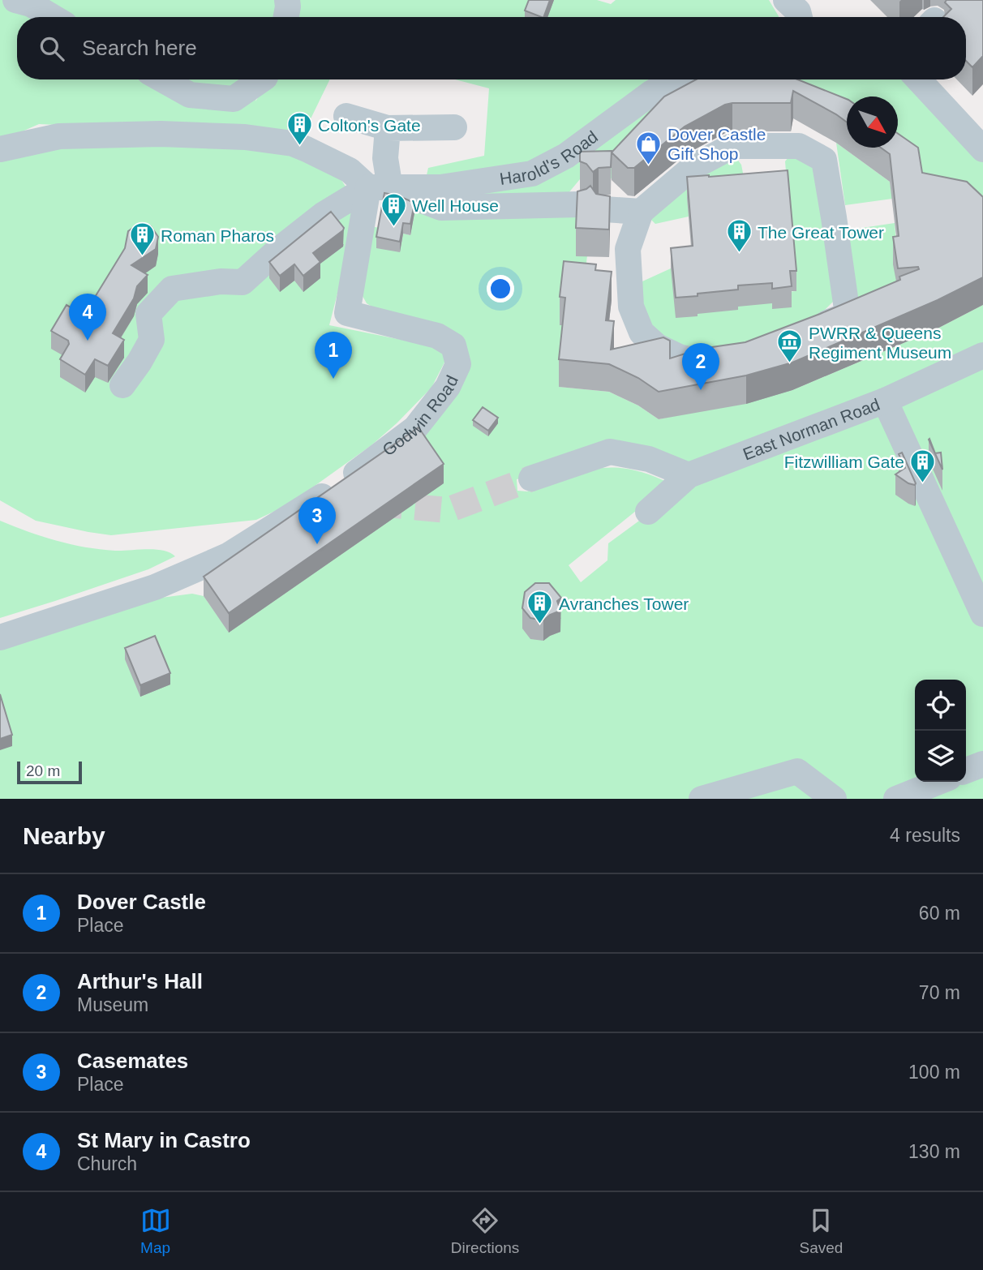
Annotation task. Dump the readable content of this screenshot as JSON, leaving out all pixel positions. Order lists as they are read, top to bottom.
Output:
{
  "streets": {
    "lane": ["Harold's Road", "Godwin Road", "East Norman Road"]
  },
  "crossings": [
    ["Harold's Road", "Godwin Road"]
  ],
  "places": {
    "building": [
      "Colton's Gate",
      "Well House",
      "The Great Tower",
      "Roman Pharos",
      "Fitzwilliam Gate",
      "Avranches Tower"
    ],
    "shop": ["Dover Castle Gift Shop"],
    "museum": ["PWRR & Queens Regiment Museum"]
  },
  "scale_bar": "20 m",
  "north": "bottom right",
  "page": {
    "search": "Search here",
    "pins": [
      "4",
      "1",
      "2",
      "3"
    ],
    "scale": "20 m",
    "heading": ["Nearby", "4 results"],
    "list": [
      {
        "mark": "1",
        "name": "Dover Castle",
        "note": "Place",
        "value": "60 m"
      },
      {
        "mark": "2",
        "name": "Arthur's Hall",
        "note": "Museum",
        "value": "70 m"
      },
      {
        "mark": "3",
        "name": "Casemates",
        "note": "Place",
        "value": "100 m"
      },
      {
        "mark": "4",
        "name": "St Mary in Castro",
        "note": "Church",
        "value": "130 m"
      }
    ],
    "nav": ["Map", "Directions", "Saved"]
  }
}
